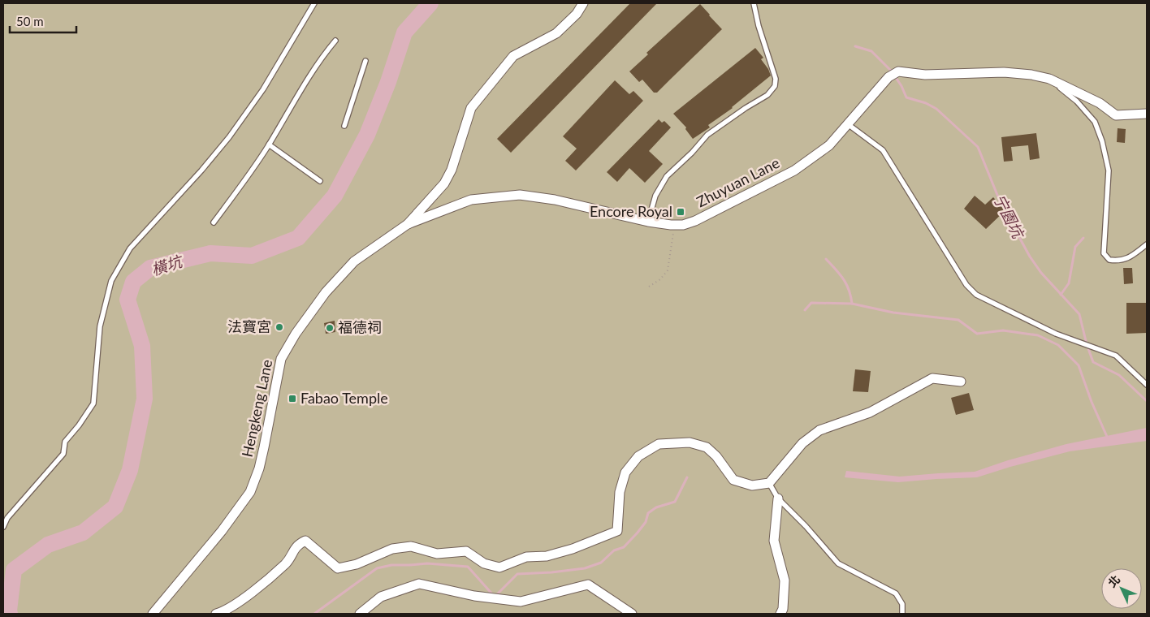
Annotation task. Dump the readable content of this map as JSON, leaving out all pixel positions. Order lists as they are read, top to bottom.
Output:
{
  "streets": {
    "street": ["Zhuyuan Lane", "Hengkeng Lane"]
  },
  "crossings": [
    ["Zhuyuan Lane", "Hengkeng Lane"]
  ],
  "water": ["宁園坑", "橫坑"],
  "places": {
    "transit": ["Encore Royal", "Fabao Temple"],
    "other": ["法寶宮", "福德祠"]
  },
  "scale_bar": "50 m",
  "north": "top left"
}
